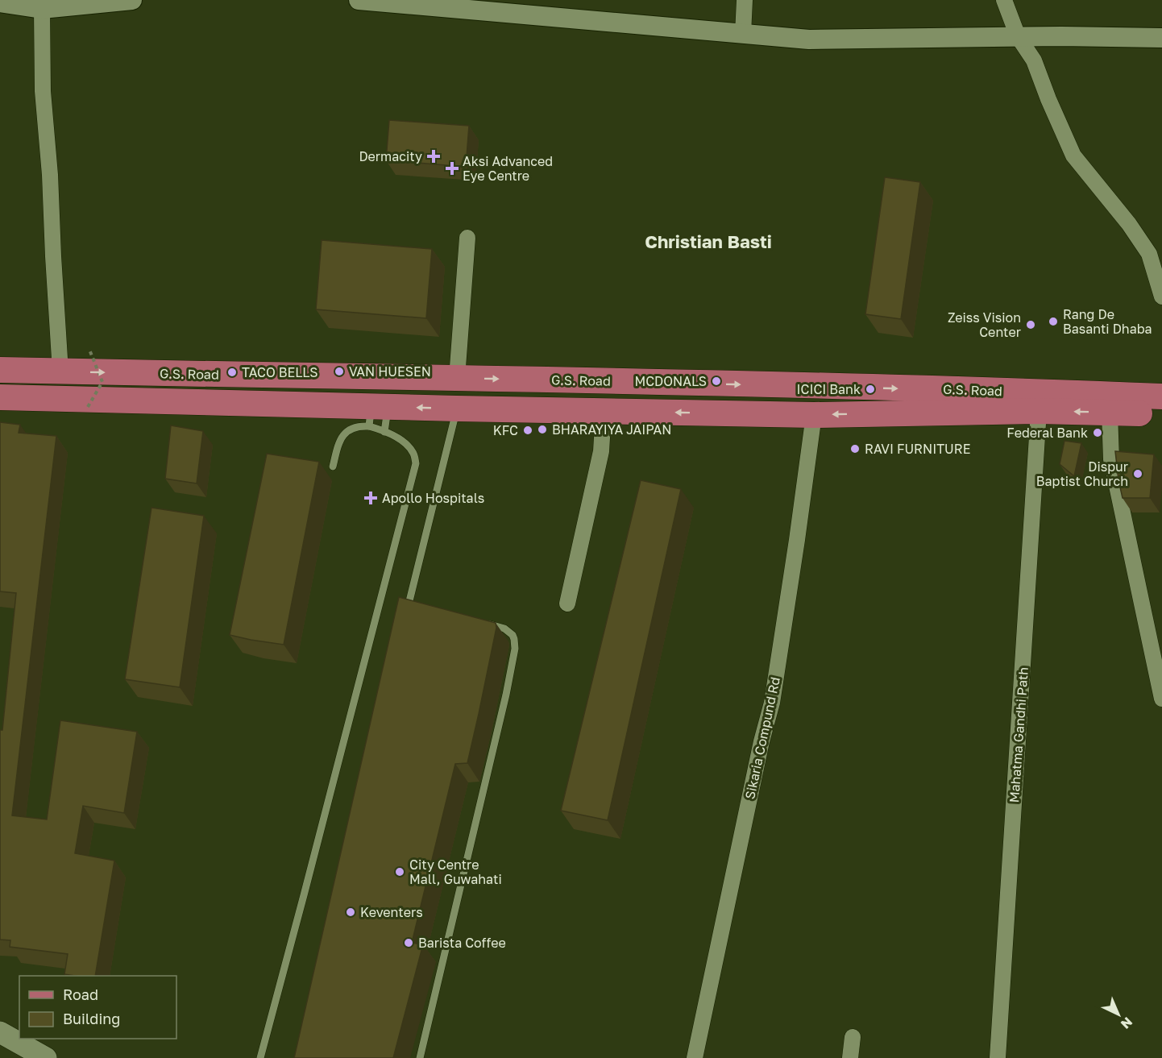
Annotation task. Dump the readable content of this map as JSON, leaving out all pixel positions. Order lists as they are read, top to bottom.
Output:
{
  "streets": {
    "main road": ["G.S. Road"],
    "street": ["Mahatma Gandhi Path", "Sikaria Compund Rd"]
  },
  "crossings": [
    ["G.S. Road", "Mahatma Gandhi Path"],
    ["G.S. Road", "Sikaria Compund Rd"]
  ],
  "districts": ["Christian Basti"],
  "places": {
    "health": ["Dermacity", "Aksi Advanced Eye Centre", "Apollo Hospitals"],
    "other": [
      "Rang De Basanti Dhaba",
      "Zeiss Vision Center",
      "VAN HUESEN",
      "TACO BELLS",
      "MCDONALS",
      "ICICI Bank",
      "BHARAYIYA JAIPAN",
      "KFC",
      "Federal Bank",
      "RAVI FURNITURE",
      "Dispur Baptist Church",
      "City Centre Mall, Guwahati",
      "Keventers",
      "Barista Coffee"
    ]
  },
  "legend": ["Road", "Building"],
  "north": "bottom right"
}
